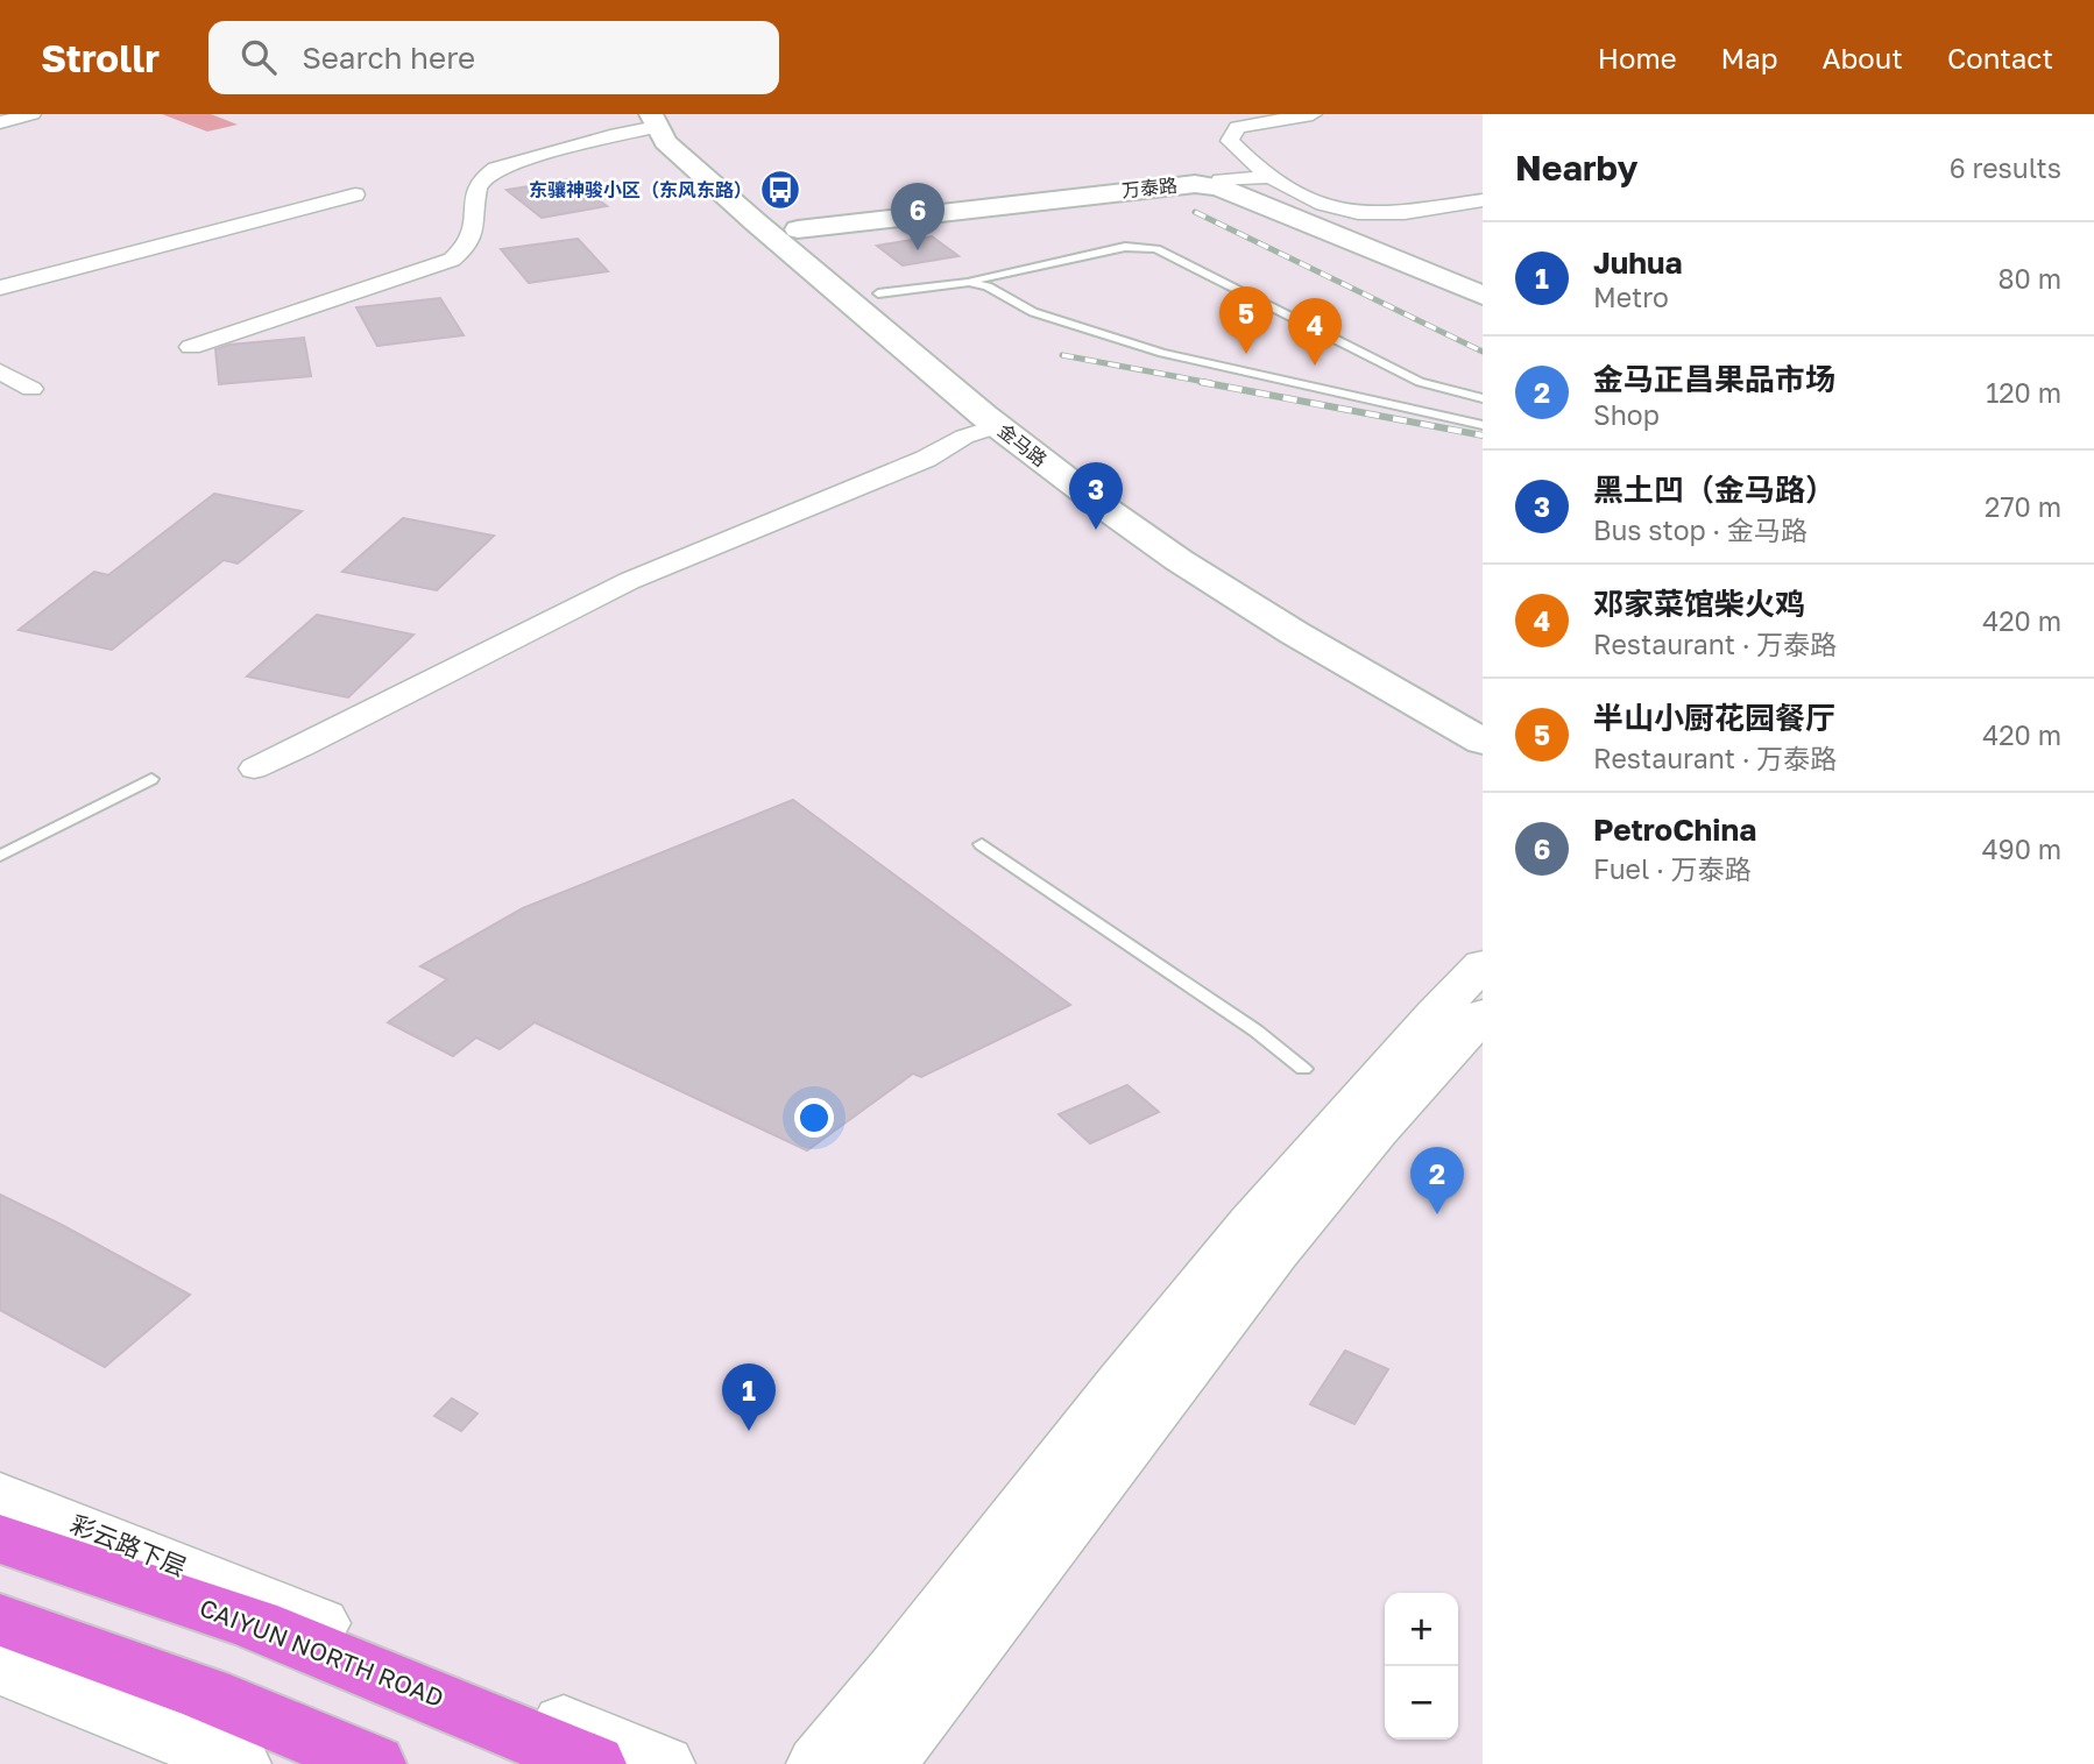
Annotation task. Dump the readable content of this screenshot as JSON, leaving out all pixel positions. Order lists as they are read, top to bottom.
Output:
{
  "streets": {
    "highway": ["CAIYUN NORTH ROAD"],
    "main road": ["万泰路", "金马路"],
    "street": ["彩云路下层"]
  },
  "crossings": [
    ["万泰路", "金马路"]
  ],
  "places": {
    "bus stop": ["东骧神骏小区（东风东路）"]
  },
  "page": {
    "header": "Strollr",
    "search": "Search here",
    "nav": [
      "Home",
      "Map",
      "About",
      "Contact"
    ],
    "heading": ["Nearby", "6 results"],
    "pins": [
      "6",
      "5",
      "4",
      "3",
      "2",
      "1"
    ],
    "list": [
      {
        "mark": "1",
        "name": "Juhua",
        "note": "Metro",
        "value": "80 m"
      },
      {
        "mark": "2",
        "name": "金马正昌果品市场",
        "note": "Shop",
        "value": "120 m"
      },
      {
        "mark": "3",
        "name": "黑土凹（金马路）",
        "note": "Bus stop · 金马路",
        "value": "270 m"
      },
      {
        "mark": "4",
        "name": "邓家菜馆柴火鸡",
        "note": "Restaurant · 万泰路",
        "value": "420 m"
      },
      {
        "mark": "5",
        "name": "半山小厨花园餐厅",
        "note": "Restaurant · 万泰路",
        "value": "420 m"
      },
      {
        "mark": "6",
        "name": "PetroChina",
        "note": "Fuel · 万泰路",
        "value": "490 m"
      }
    ],
    "map_buttons": ["+", "−"]
  }
}
